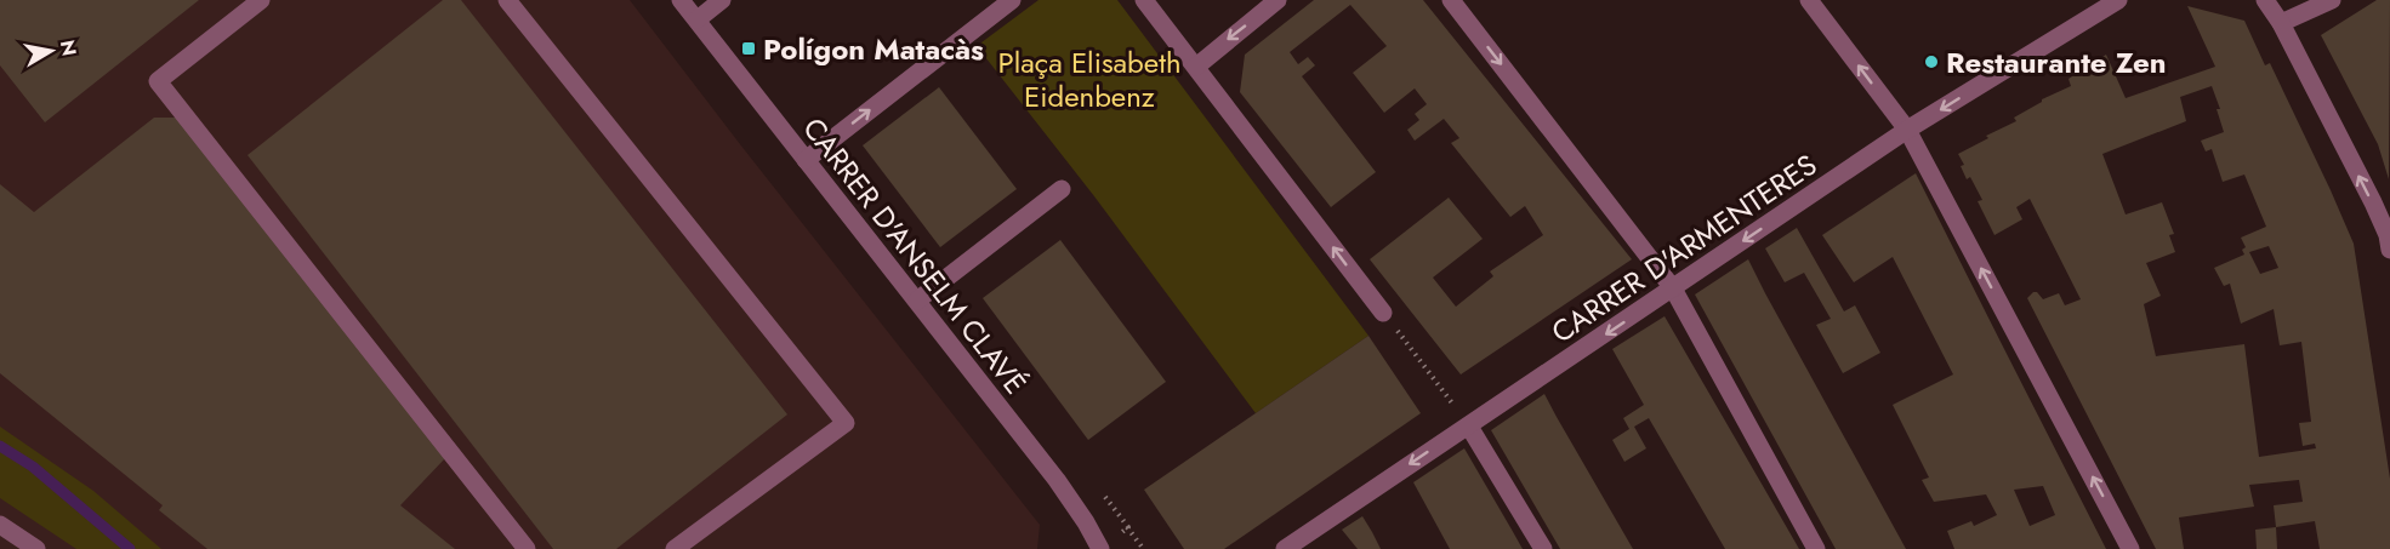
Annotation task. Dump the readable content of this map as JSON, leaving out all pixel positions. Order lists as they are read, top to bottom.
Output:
{
  "streets": {
    "street": ["CARRER D'ARMENTERES", "CARRER D'ANSELM CLAVÉ"]
  },
  "one_way": ["CARRER D'ARMENTERES"],
  "parks": ["Plaça Elisabeth Eidenbenz"],
  "places": {
    "transit": ["Polígon Matacàs"],
    "other": ["Restaurante Zen"]
  },
  "north": "right"
}
